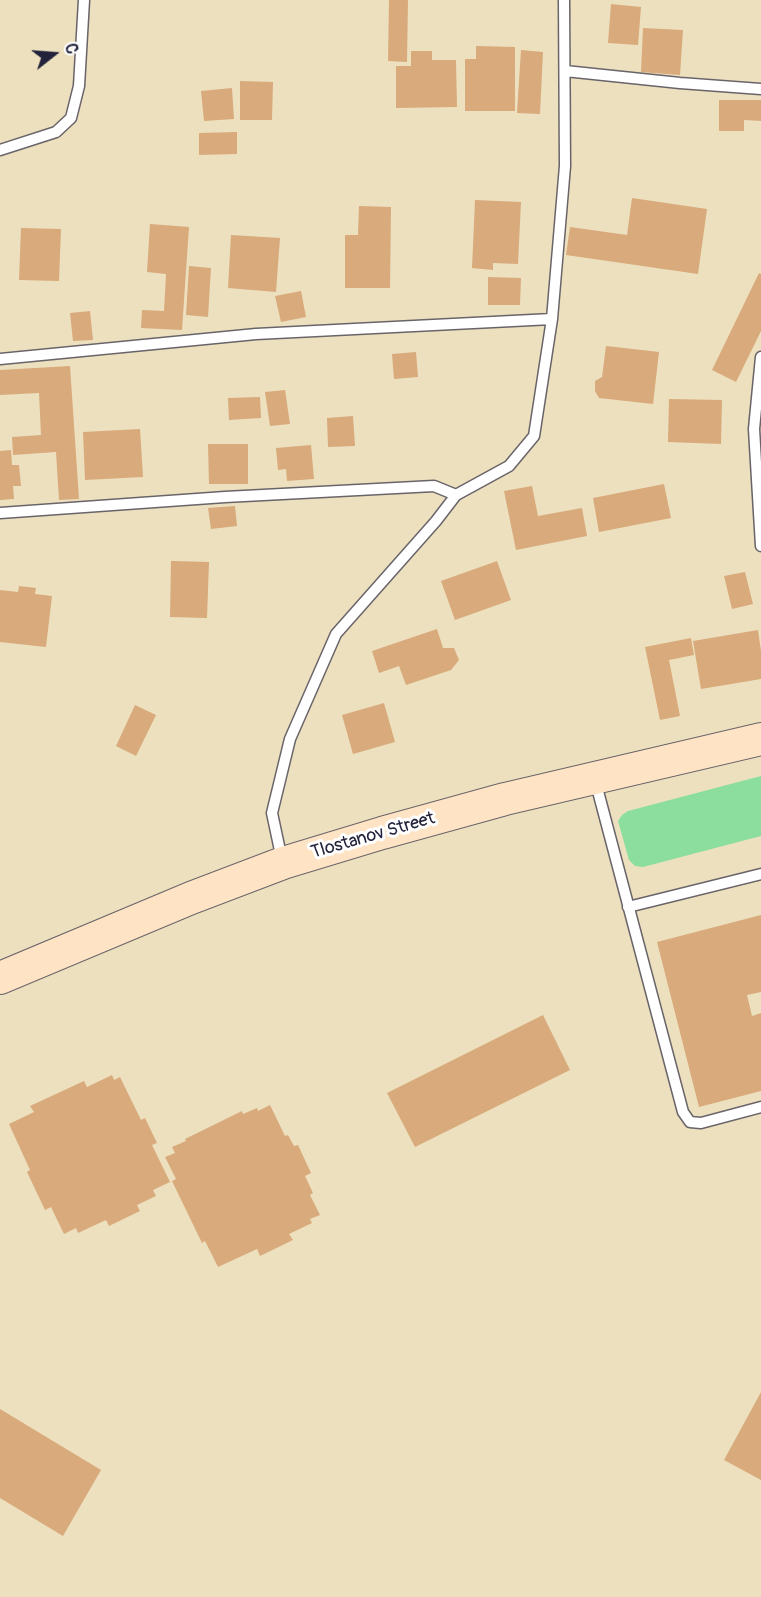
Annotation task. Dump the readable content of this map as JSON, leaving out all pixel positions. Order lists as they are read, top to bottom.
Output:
{
  "streets": {
    "main road": ["Tlostanov Street"]
  },
  "north": "right"
}
